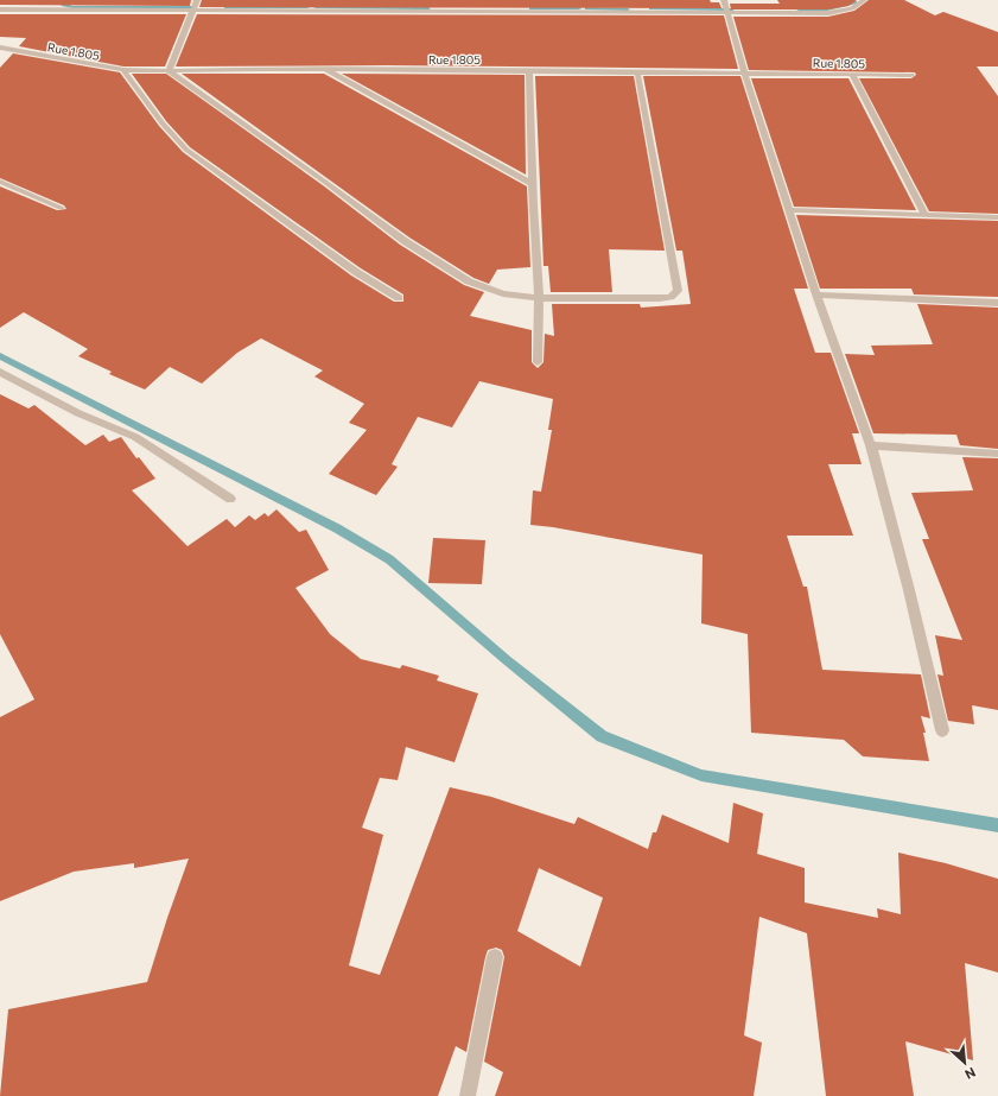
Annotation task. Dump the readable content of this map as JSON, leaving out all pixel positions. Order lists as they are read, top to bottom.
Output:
{
  "streets": {
    "street": ["Rue 1.805"]
  },
  "north": "bottom right"
}
